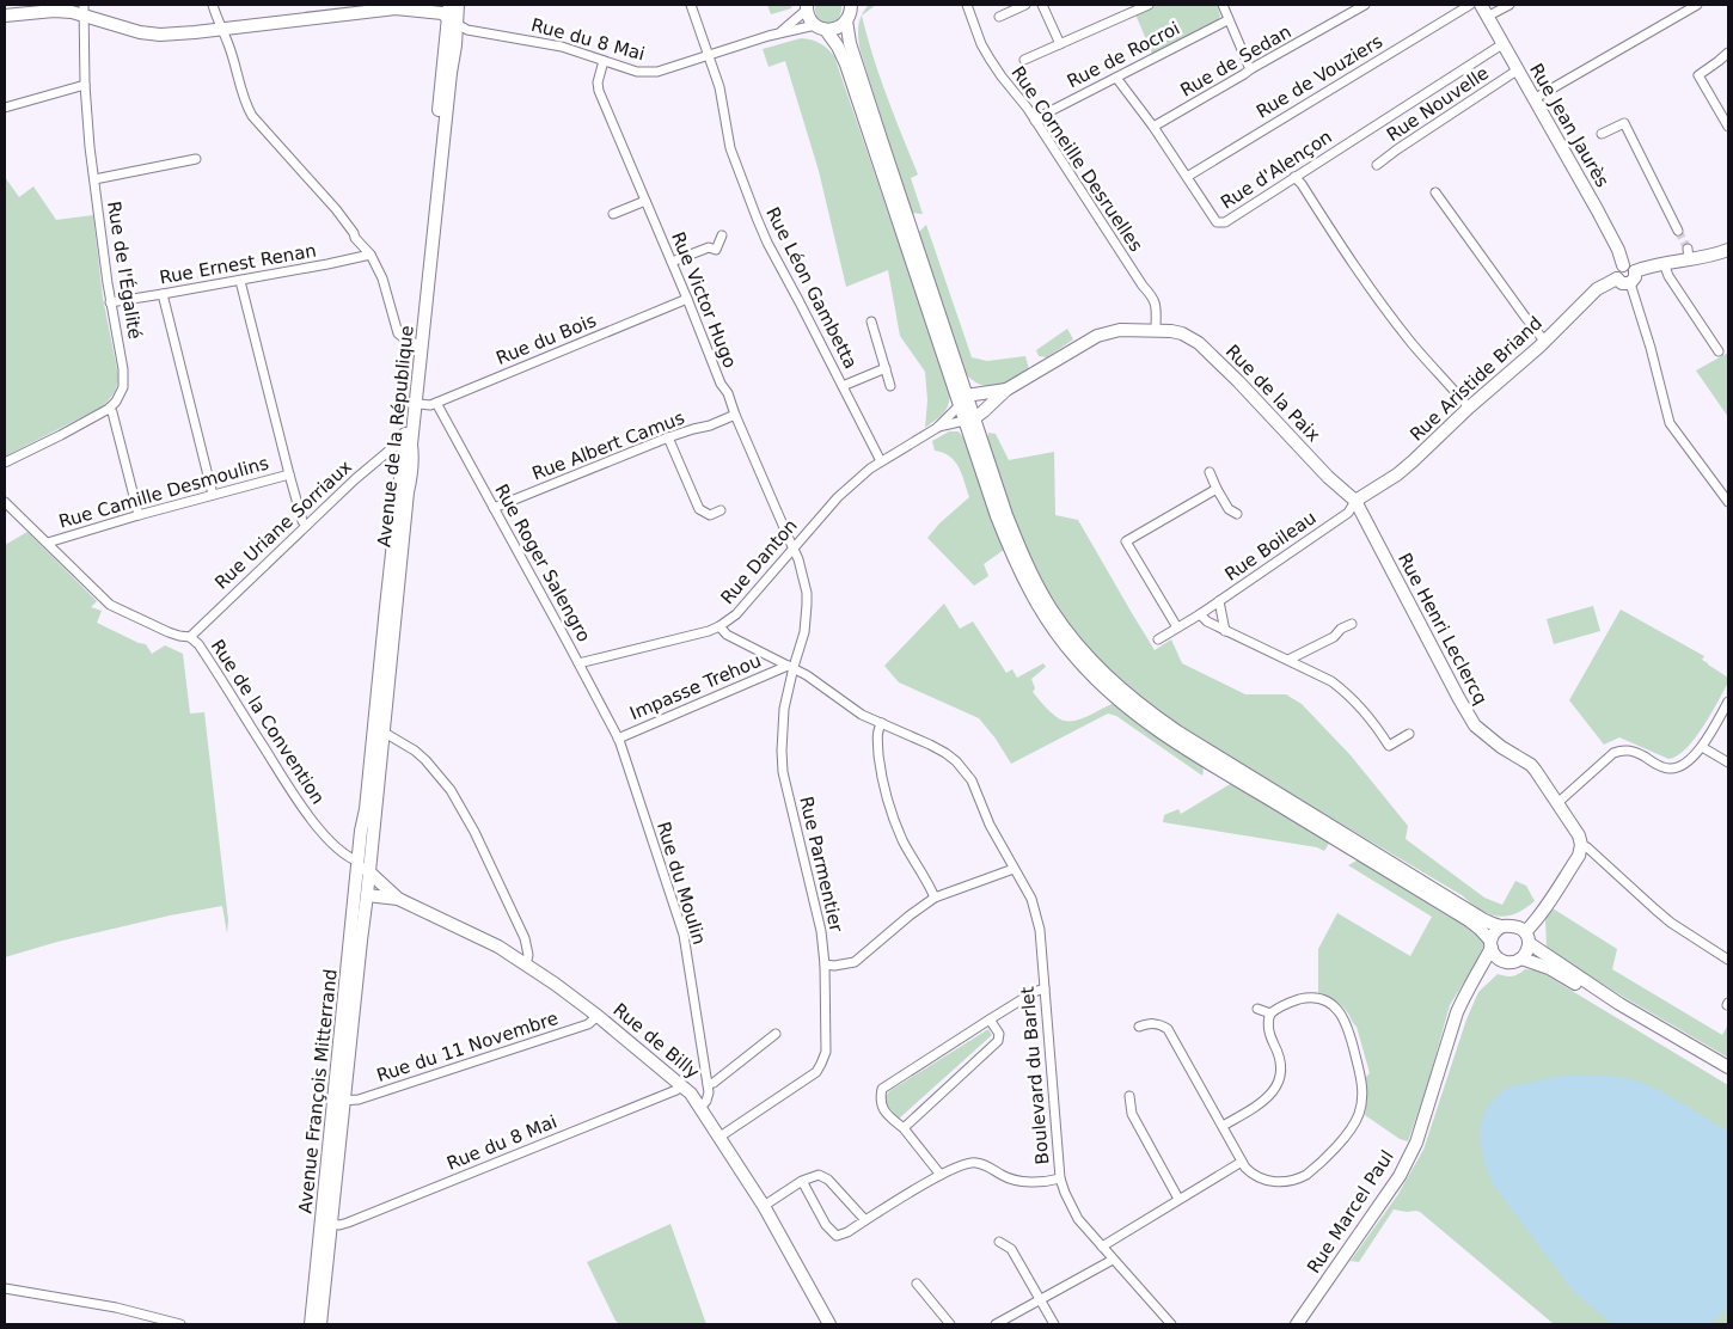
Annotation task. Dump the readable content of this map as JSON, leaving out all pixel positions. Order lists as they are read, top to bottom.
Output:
{
  "streets": {
    "main road": [
      "Rue Jean Jaurès",
      "Rue Aristide Briand",
      "Rue de la Paix",
      "Avenue de la République",
      "Rue Henri Leclercq",
      "Rue de Billy",
      "Avenue François Mitterrand",
      "Rue Marcel Paul"
    ],
    "street": [
      "Rue du 8 Mai",
      "Rue de Rocroi",
      "Rue de Sedan",
      "Rue de Vouziers",
      "Rue Nouvelle",
      "Rue Corneille Desruelles",
      "Rue d'Alençon",
      "Rue Ernest Renan",
      "Rue de l'Égalité",
      "Rue Léon Gambetta",
      "Rue Victor Hugo",
      "Rue du Bois",
      "Rue Albert Camus",
      "Rue Camille Desmoulins",
      "Rue Uriane Sorriaux",
      "Rue Boileau",
      "Rue Danton",
      "Rue Roger Salengro",
      "Impasse Trehou",
      "Rue de la Convention",
      "Rue Parmentier",
      "Rue du Moulin",
      "Rue du 11 Novembre",
      "Boulevard du Barlet"
    ]
  },
  "crossings": [
    ["Rue du 8 Mai", "Rue Léon Gambetta"],
    ["Rue du 8 Mai", "Rue Victor Hugo"],
    ["Rue du 8 Mai", "Avenue de la République"],
    ["Rue du 8 Mai", "Rue de Billy"],
    ["Rue du 8 Mai", "Avenue François Mitterrand"],
    ["Rue de Rocroi", "Rue Corneille Desruelles"],
    ["Rue de Rocroi", "Rue d'Alençon"],
    ["Rue de Sedan", "Rue d'Alençon"],
    ["Rue de Vouziers", "Rue d'Alençon"],
    ["Rue Nouvelle", "Rue Jean Jaurès"],
    ["Rue Jean Jaurès", "Rue d'Alençon"],
    ["Rue Jean Jaurès", "Rue Aristide Briand"],
    ["Rue Corneille Desruelles", "Rue de la Paix"],
    ["Rue Ernest Renan", "Rue de l'Égalité"],
    ["Rue Léon Gambetta", "Rue Danton"],
    ["Rue Victor Hugo", "Rue du Bois"],
    ["Rue Victor Hugo", "Rue Albert Camus"],
    ["Rue Victor Hugo", "Rue Danton"],
    ["Rue Victor Hugo", "Rue Parmentier"],
    ["Rue du Bois", "Avenue de la République"],
    ["Rue du Bois", "Rue Roger Salengro"],
    ["Rue Aristide Briand", "Rue de la Paix"],
    ["Rue Aristide Briand", "Rue Boileau"],
    ["Rue Aristide Briand", "Rue Henri Leclercq"],
    ["Rue de la Paix", "Rue Boileau"],
    ["Rue de la Paix", "Rue Henri Leclercq"],
    ["Avenue de la République", "Rue Uriane Sorriaux"],
    ["Avenue de la République", "Rue de la Convention"],
    ["Avenue de la République", "Rue de Billy"],
    ["Avenue de la République", "Avenue François Mitterrand"],
    ["Rue Albert Camus", "Rue Roger Salengro"],
    ["Rue Camille Desmoulins", "Rue de la Convention"],
    ["Rue Uriane Sorriaux", "Rue de la Convention"],
    ["Rue Boileau", "Rue Henri Leclercq"],
    ["Rue Danton", "Rue Roger Salengro"],
    ["Rue Danton", "Rue Parmentier"],
    ["Rue Danton", "Boulevard du Barlet"],
    ["Rue Roger Salengro", "Impasse Trehou"],
    ["Rue Roger Salengro", "Rue du Moulin"],
    ["Impasse Trehou", "Rue Parmentier"],
    ["Impasse Trehou", "Rue du Moulin"],
    ["Impasse Trehou", "Boulevard du Barlet"],
    ["Rue de la Convention", "Rue de Billy"],
    ["Rue de la Convention", "Avenue François Mitterrand"],
    ["Rue Parmentier", "Rue de Billy"],
    ["Rue Parmentier", "Boulevard du Barlet"],
    ["Rue du Moulin", "Rue de Billy"],
    ["Rue de Billy", "Rue du 11 Novembre"],
    ["Rue de Billy", "Avenue François Mitterrand"],
    ["Rue du 11 Novembre", "Avenue François Mitterrand"]
  ]
}
